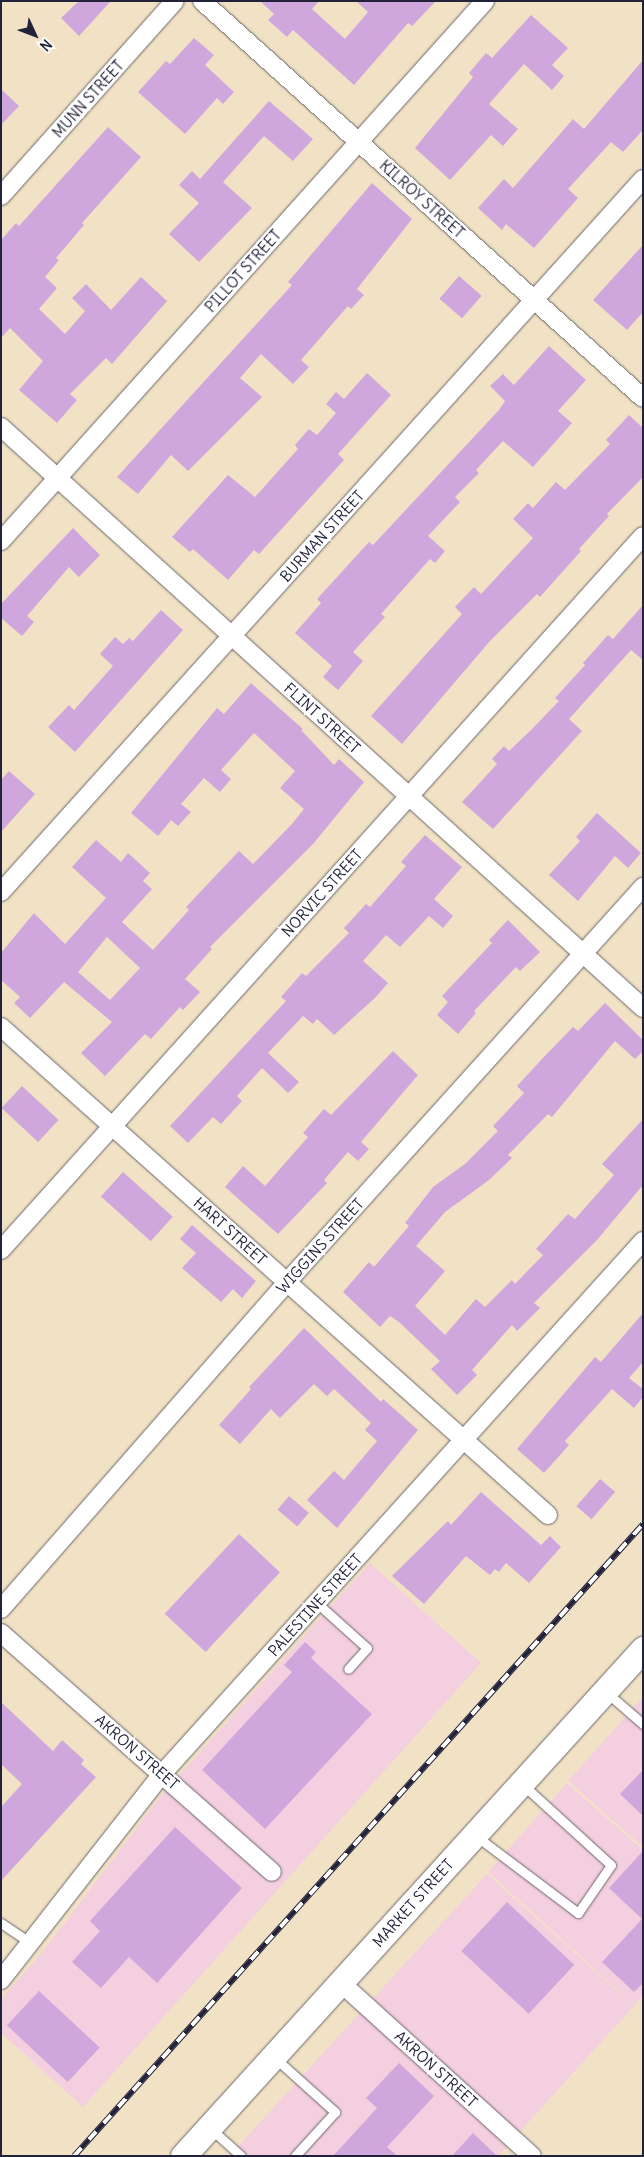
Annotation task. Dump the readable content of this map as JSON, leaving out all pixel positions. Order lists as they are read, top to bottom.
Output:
{
  "streets": {
    "main road": ["MARKET STREET"],
    "street": [
      "MUNN STREET",
      "KILROY STREET",
      "PILLOT STREET",
      "BURMAN STREET",
      "FLINT STREET",
      "NORVIC STREET",
      "HART STREET",
      "WIGGINS STREET",
      "PALESTINE STREET",
      "AKRON STREET"
    ]
  },
  "crossings": [
    ["KILROY STREET", "PILLOT STREET"],
    ["KILROY STREET", "BURMAN STREET"],
    ["PILLOT STREET", "FLINT STREET"],
    ["BURMAN STREET", "FLINT STREET"],
    ["FLINT STREET", "NORVIC STREET"],
    ["FLINT STREET", "WIGGINS STREET"],
    ["NORVIC STREET", "HART STREET"],
    ["HART STREET", "WIGGINS STREET"],
    ["HART STREET", "PALESTINE STREET"],
    ["PALESTINE STREET", "AKRON STREET"],
    ["AKRON STREET", "MARKET STREET"]
  ],
  "north": "bottom right"
}
